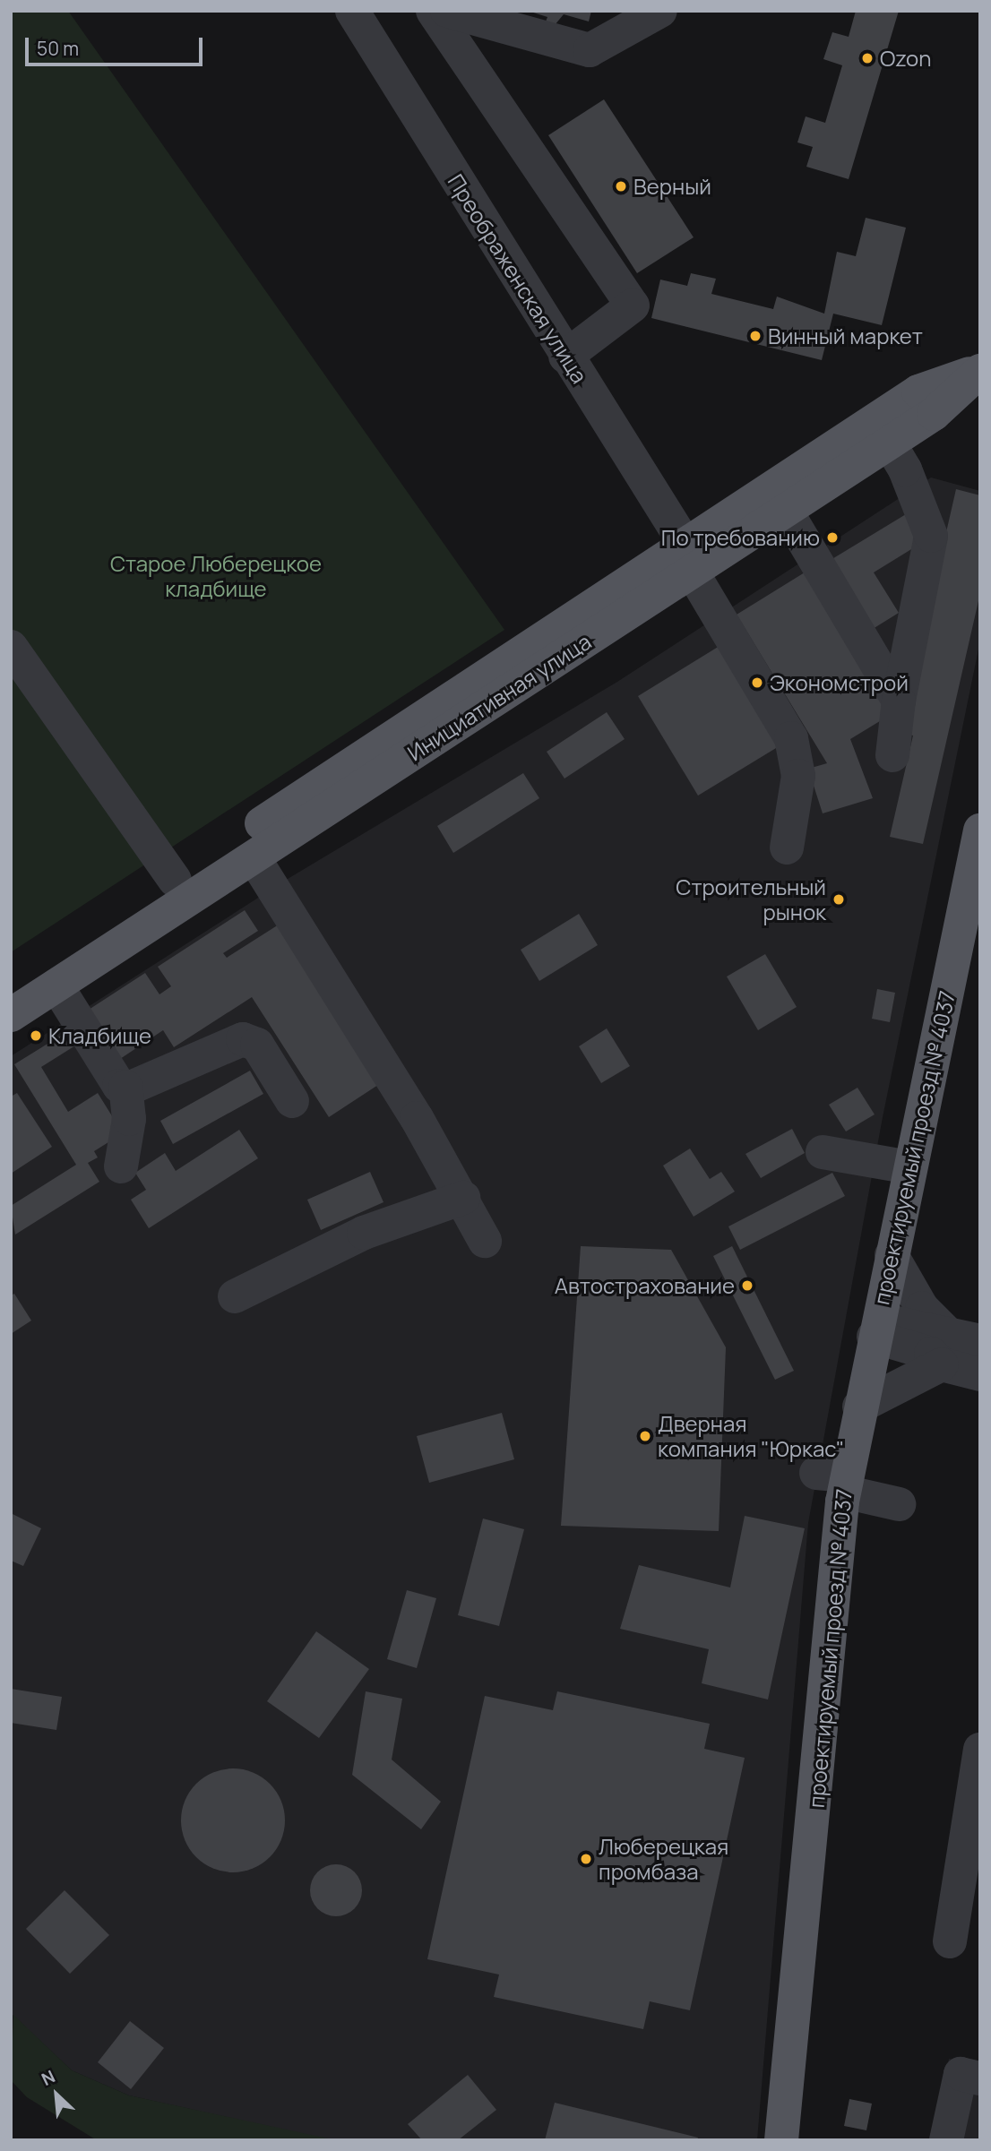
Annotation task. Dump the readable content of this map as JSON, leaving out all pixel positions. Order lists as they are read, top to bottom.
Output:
{
  "streets": {
    "main road": ["Инициативная улица", "проектируемый проезд № 4037"],
    "street": ["Преображенская улица"]
  },
  "crossings": [
    ["Преображенская улица", "Инициативная улица"]
  ],
  "parks": ["Старое Люберецкое кладбище"],
  "places": [
    "Ozon",
    "Верный",
    "Винный маркет",
    "По требованию",
    "Экономстрой",
    "Строительный рынок",
    "Кладбище",
    "Автострахование",
    "Дверная компания \"Юркас\"",
    "Люберецкая промбаза"
  ],
  "scale_bar": "50 m",
  "north": "top left"
}
